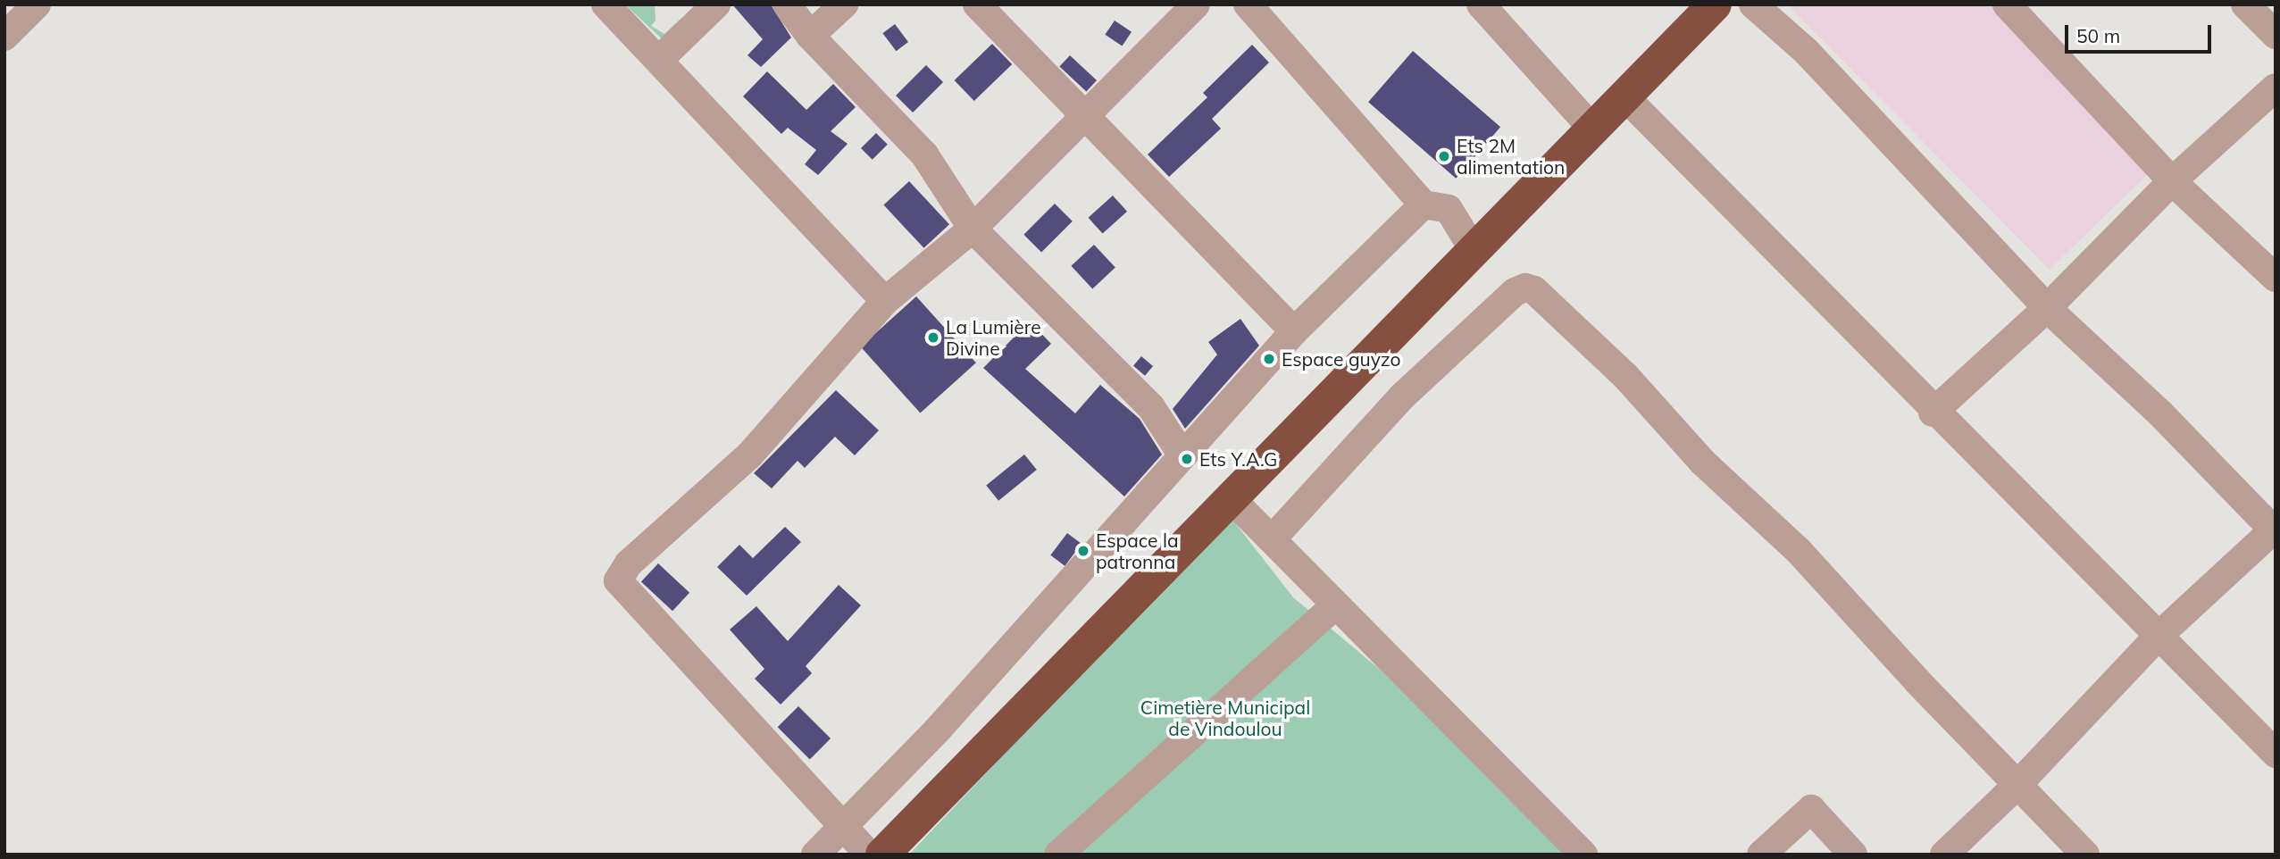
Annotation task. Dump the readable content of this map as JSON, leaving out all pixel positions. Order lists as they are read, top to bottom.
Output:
{
  "parks": ["Cimetière Municipal de Vindoulou"],
  "places": [
    "Ets 2M alimentation",
    "La Lumière Divine",
    "Espace guyzo",
    "Ets Y.A.G",
    "Espace la patronna"
  ],
  "scale_bar": "50 m"
}
